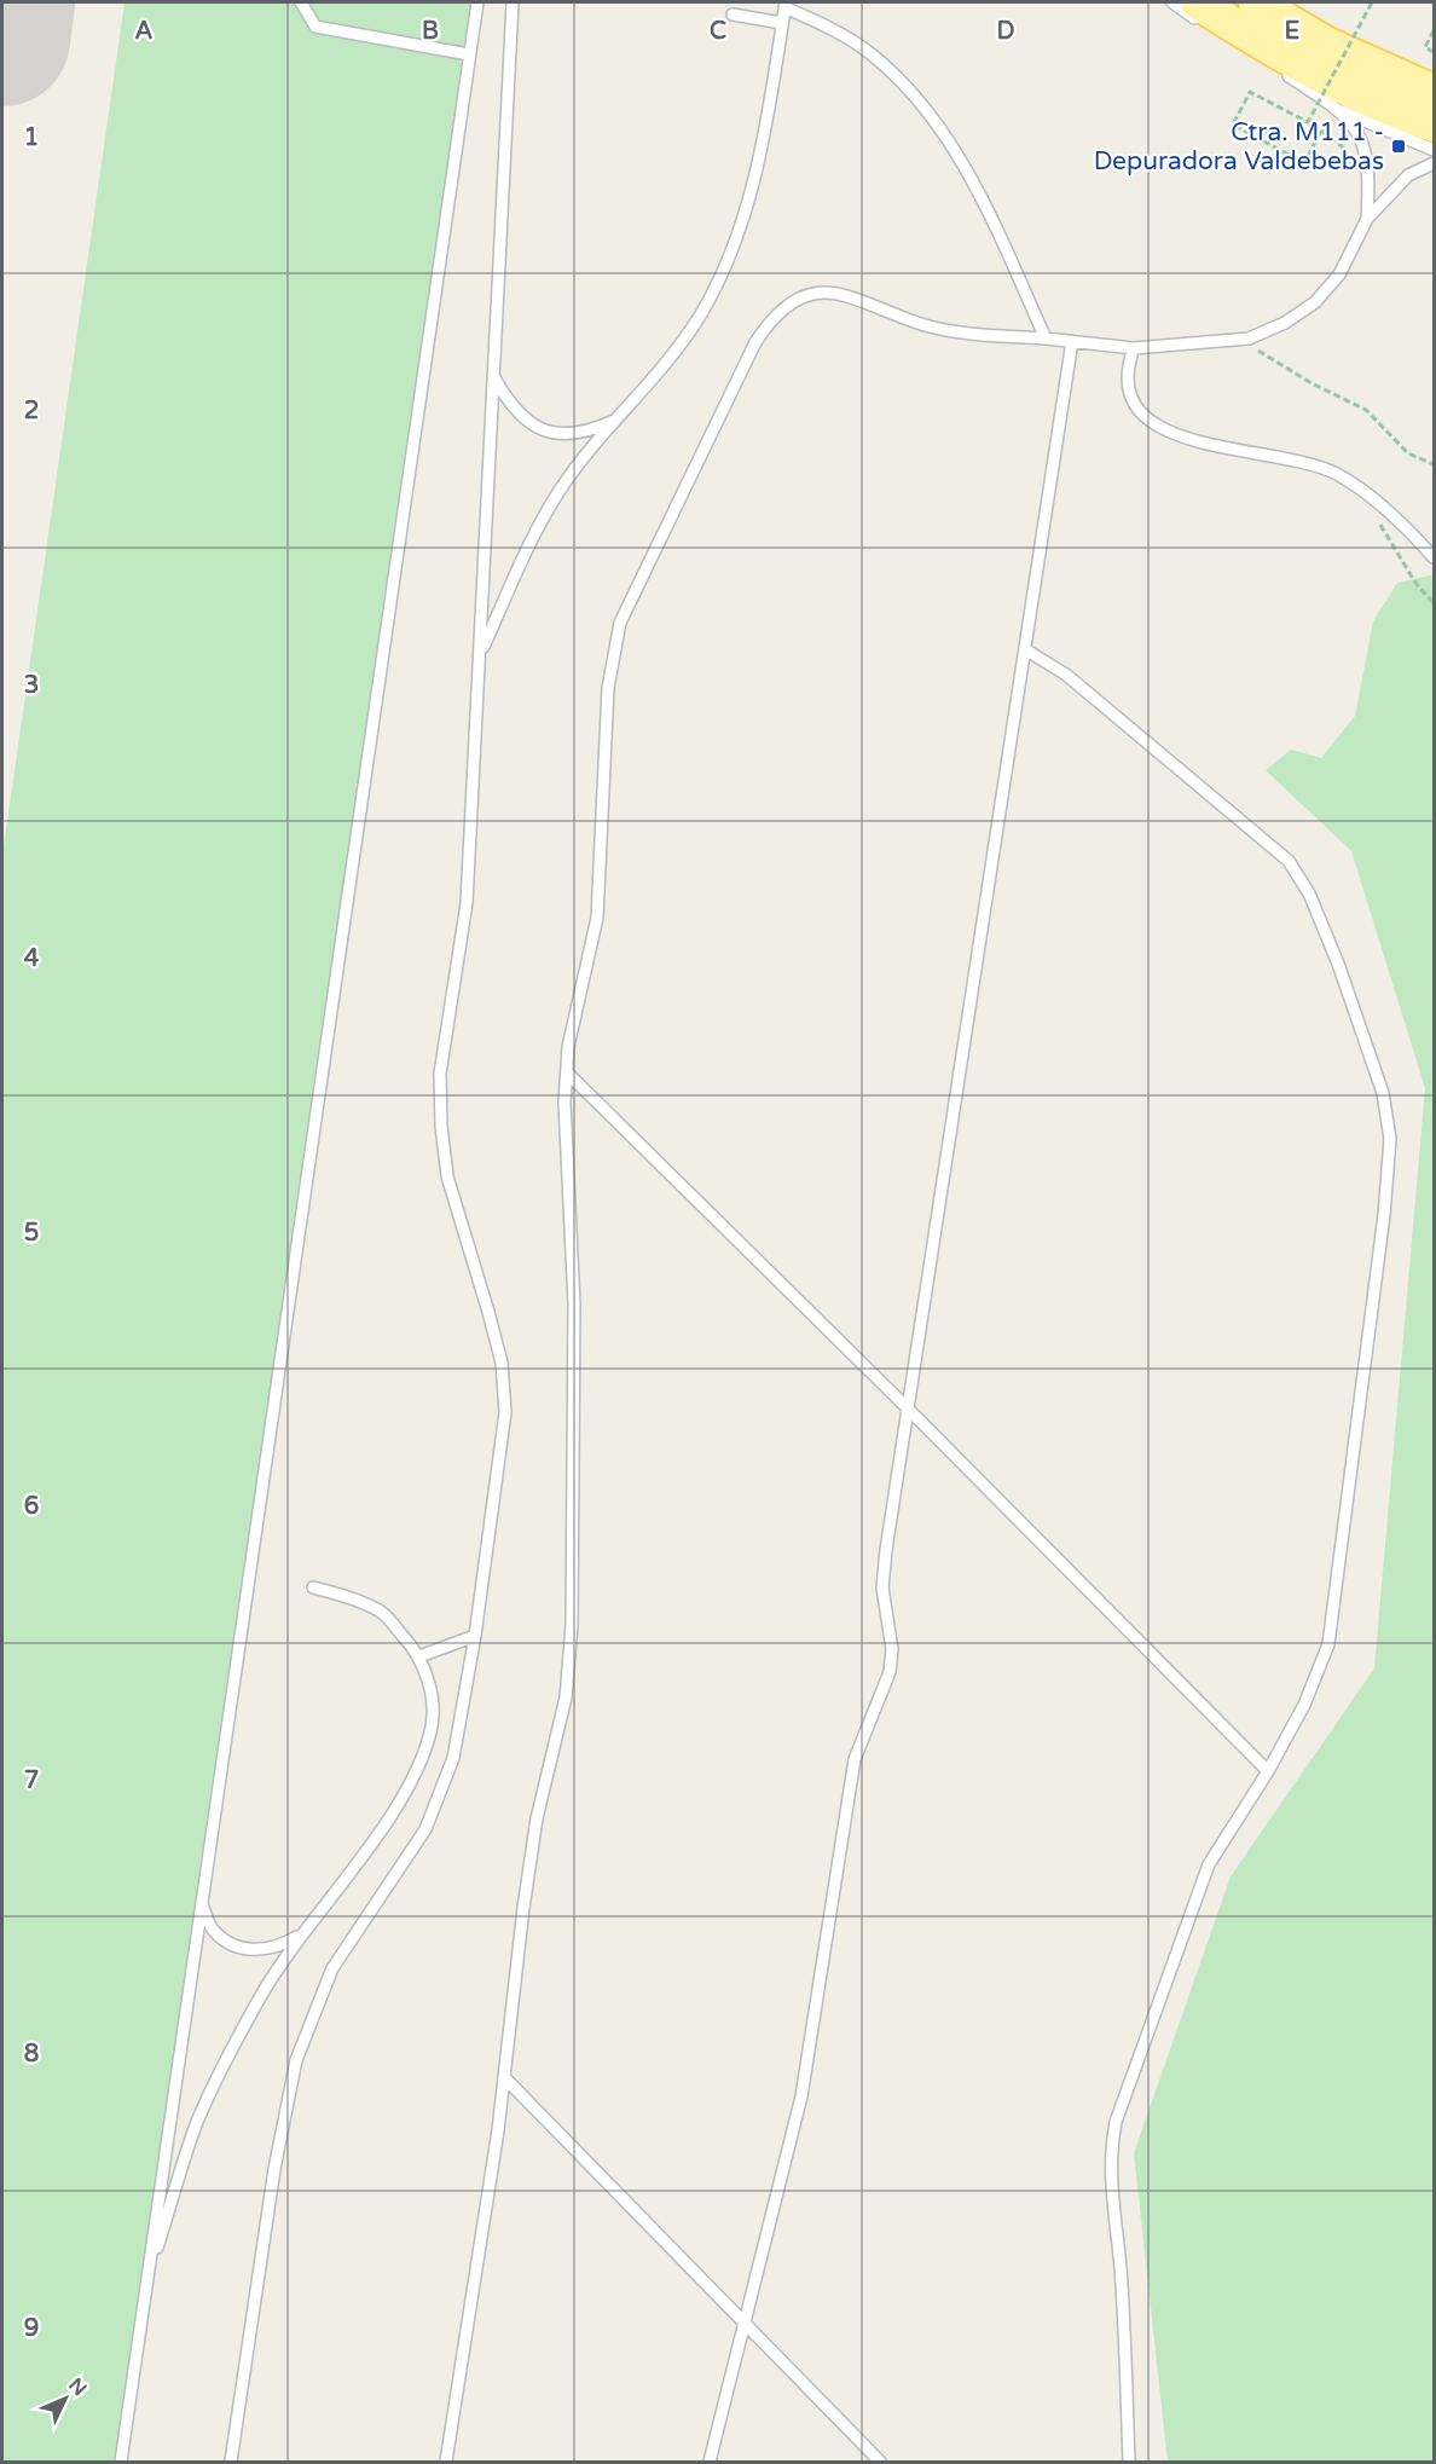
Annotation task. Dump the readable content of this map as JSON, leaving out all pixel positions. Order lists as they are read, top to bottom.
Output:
{
  "places": {
    "transit": ["Ctra. M111 - Depuradora Valdebebas"]
  },
  "north": "top right",
  "grid": {
    "columns": [
      "A",
      "B",
      "C",
      "D",
      "E"
    ],
    "rows": [
      "1",
      "2",
      "3",
      "4",
      "5",
      "6",
      "7",
      "8",
      "9"
    ]
  }
}
